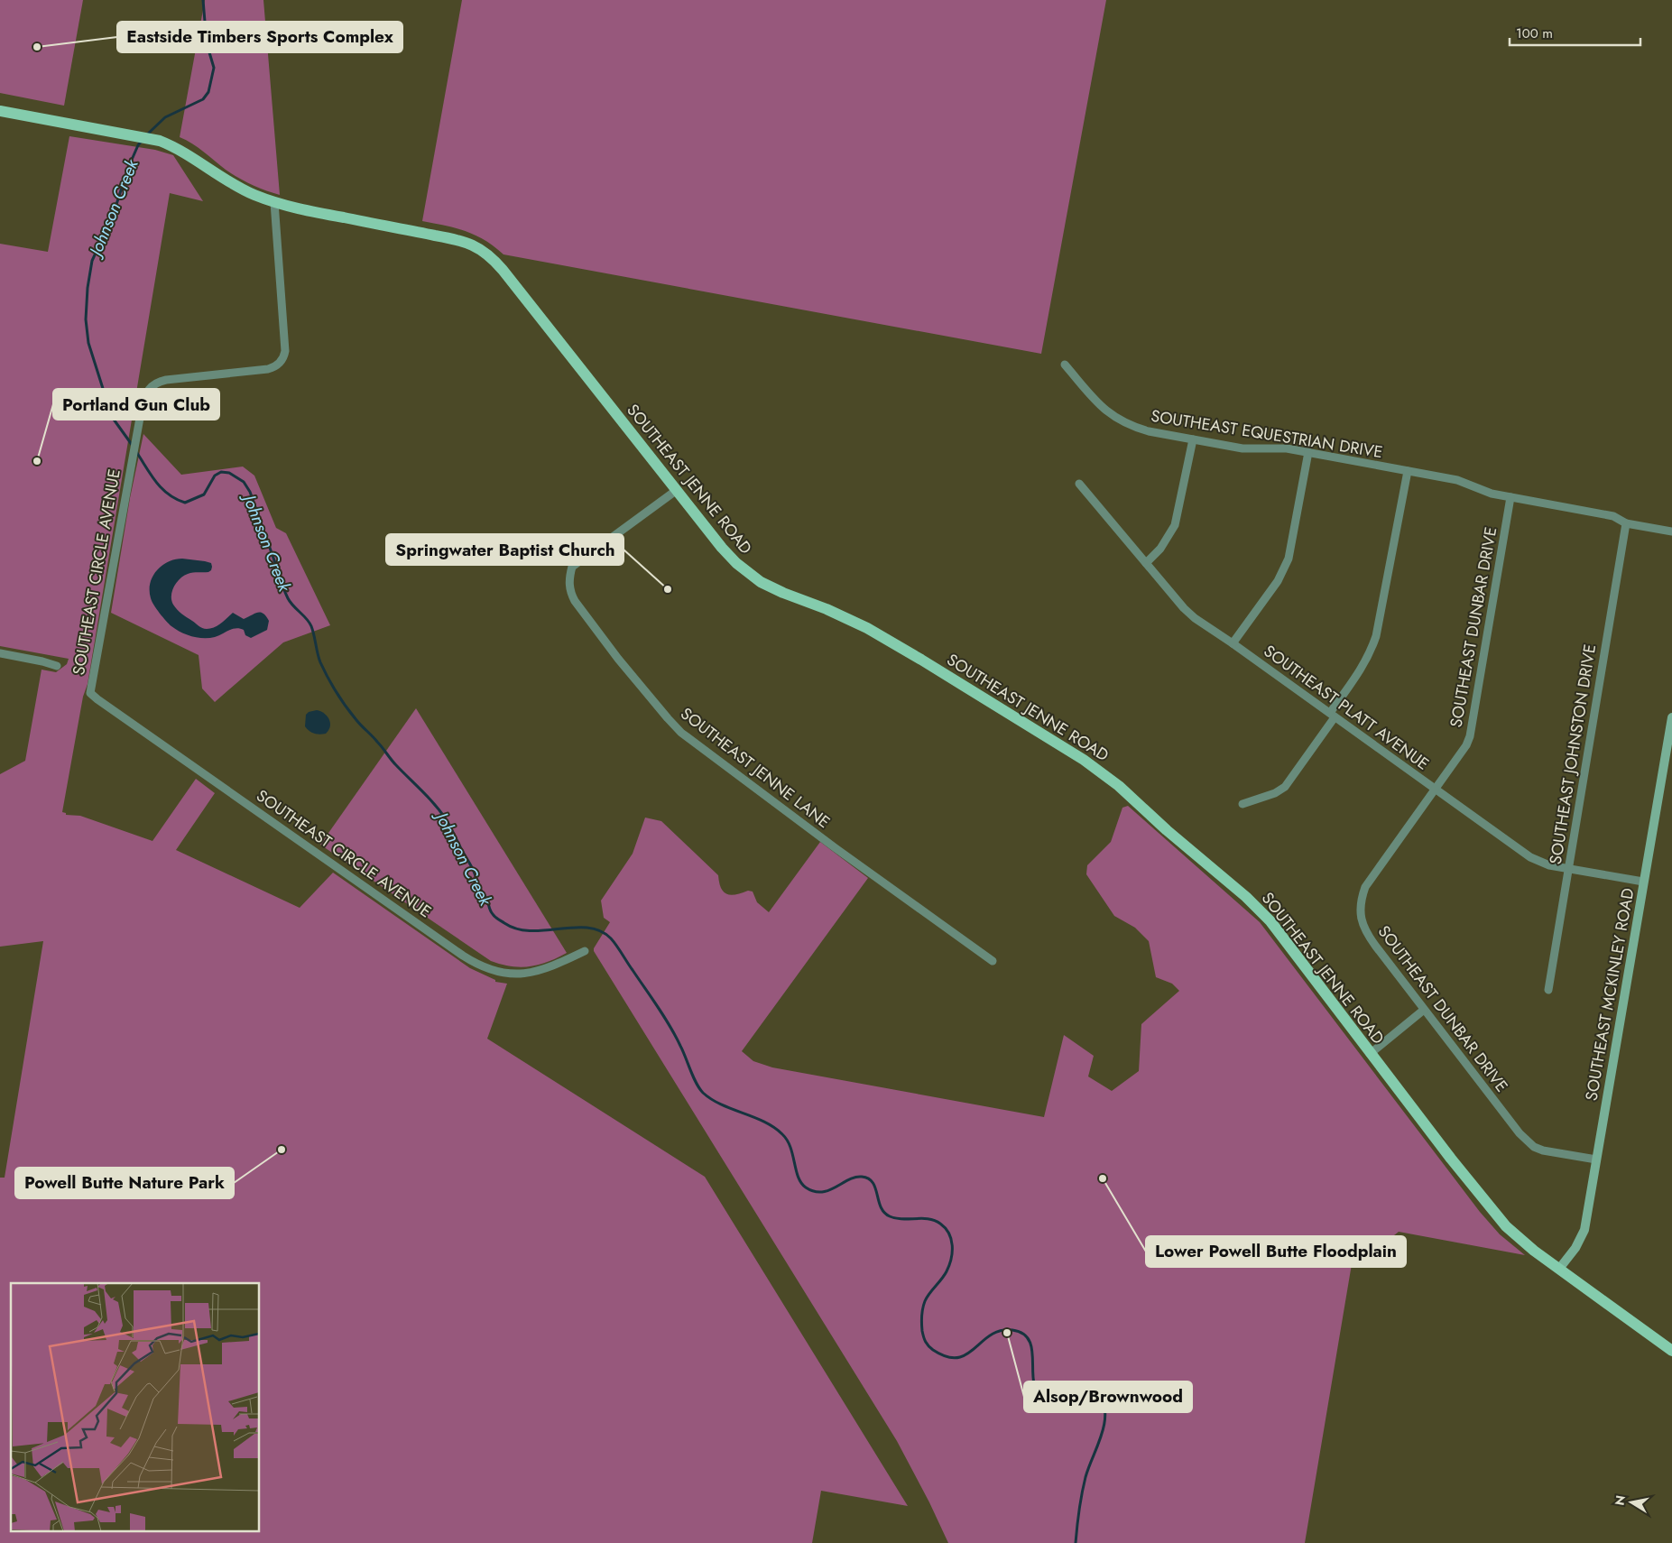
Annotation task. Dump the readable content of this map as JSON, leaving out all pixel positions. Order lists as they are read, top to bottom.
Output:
{
  "streets": {
    "main road": ["SOUTHEAST JENNE ROAD"],
    "street": [
      "SOUTHEAST EQUESTRIAN DRIVE",
      "SOUTHEAST CIRCLE AVENUE",
      "SOUTHEAST DUNBAR DRIVE",
      "SOUTHEAST PLATT AVENUE",
      "SOUTHEAST JOHNSTON DRIVE",
      "SOUTHEAST JENNE LANE",
      "SOUTHEAST MCKINLEY ROAD"
    ]
  },
  "crossings": [
    ["SOUTHEAST EQUESTRIAN DRIVE", "SOUTHEAST DUNBAR DRIVE"],
    ["SOUTHEAST EQUESTRIAN DRIVE", "SOUTHEAST JOHNSTON DRIVE"],
    ["SOUTHEAST JENNE ROAD", "SOUTHEAST CIRCLE AVENUE"],
    ["SOUTHEAST JENNE ROAD", "SOUTHEAST JENNE LANE"],
    ["SOUTHEAST JENNE ROAD", "SOUTHEAST MCKINLEY ROAD"],
    ["SOUTHEAST DUNBAR DRIVE", "SOUTHEAST PLATT AVENUE"],
    ["SOUTHEAST DUNBAR DRIVE", "SOUTHEAST MCKINLEY ROAD"],
    ["SOUTHEAST PLATT AVENUE", "SOUTHEAST JOHNSTON DRIVE"],
    ["SOUTHEAST PLATT AVENUE", "SOUTHEAST MCKINLEY ROAD"]
  ],
  "water": ["Johnson Creek"],
  "places": [
    "Eastside Timbers Sports Complex",
    "Portland Gun Club",
    "Springwater Baptist Church",
    "Powell Butte Nature Park",
    "Lower Powell Butte Floodplain",
    "Alsop/Brownwood"
  ],
  "scale_bar": "100 m",
  "north": "left"
}
